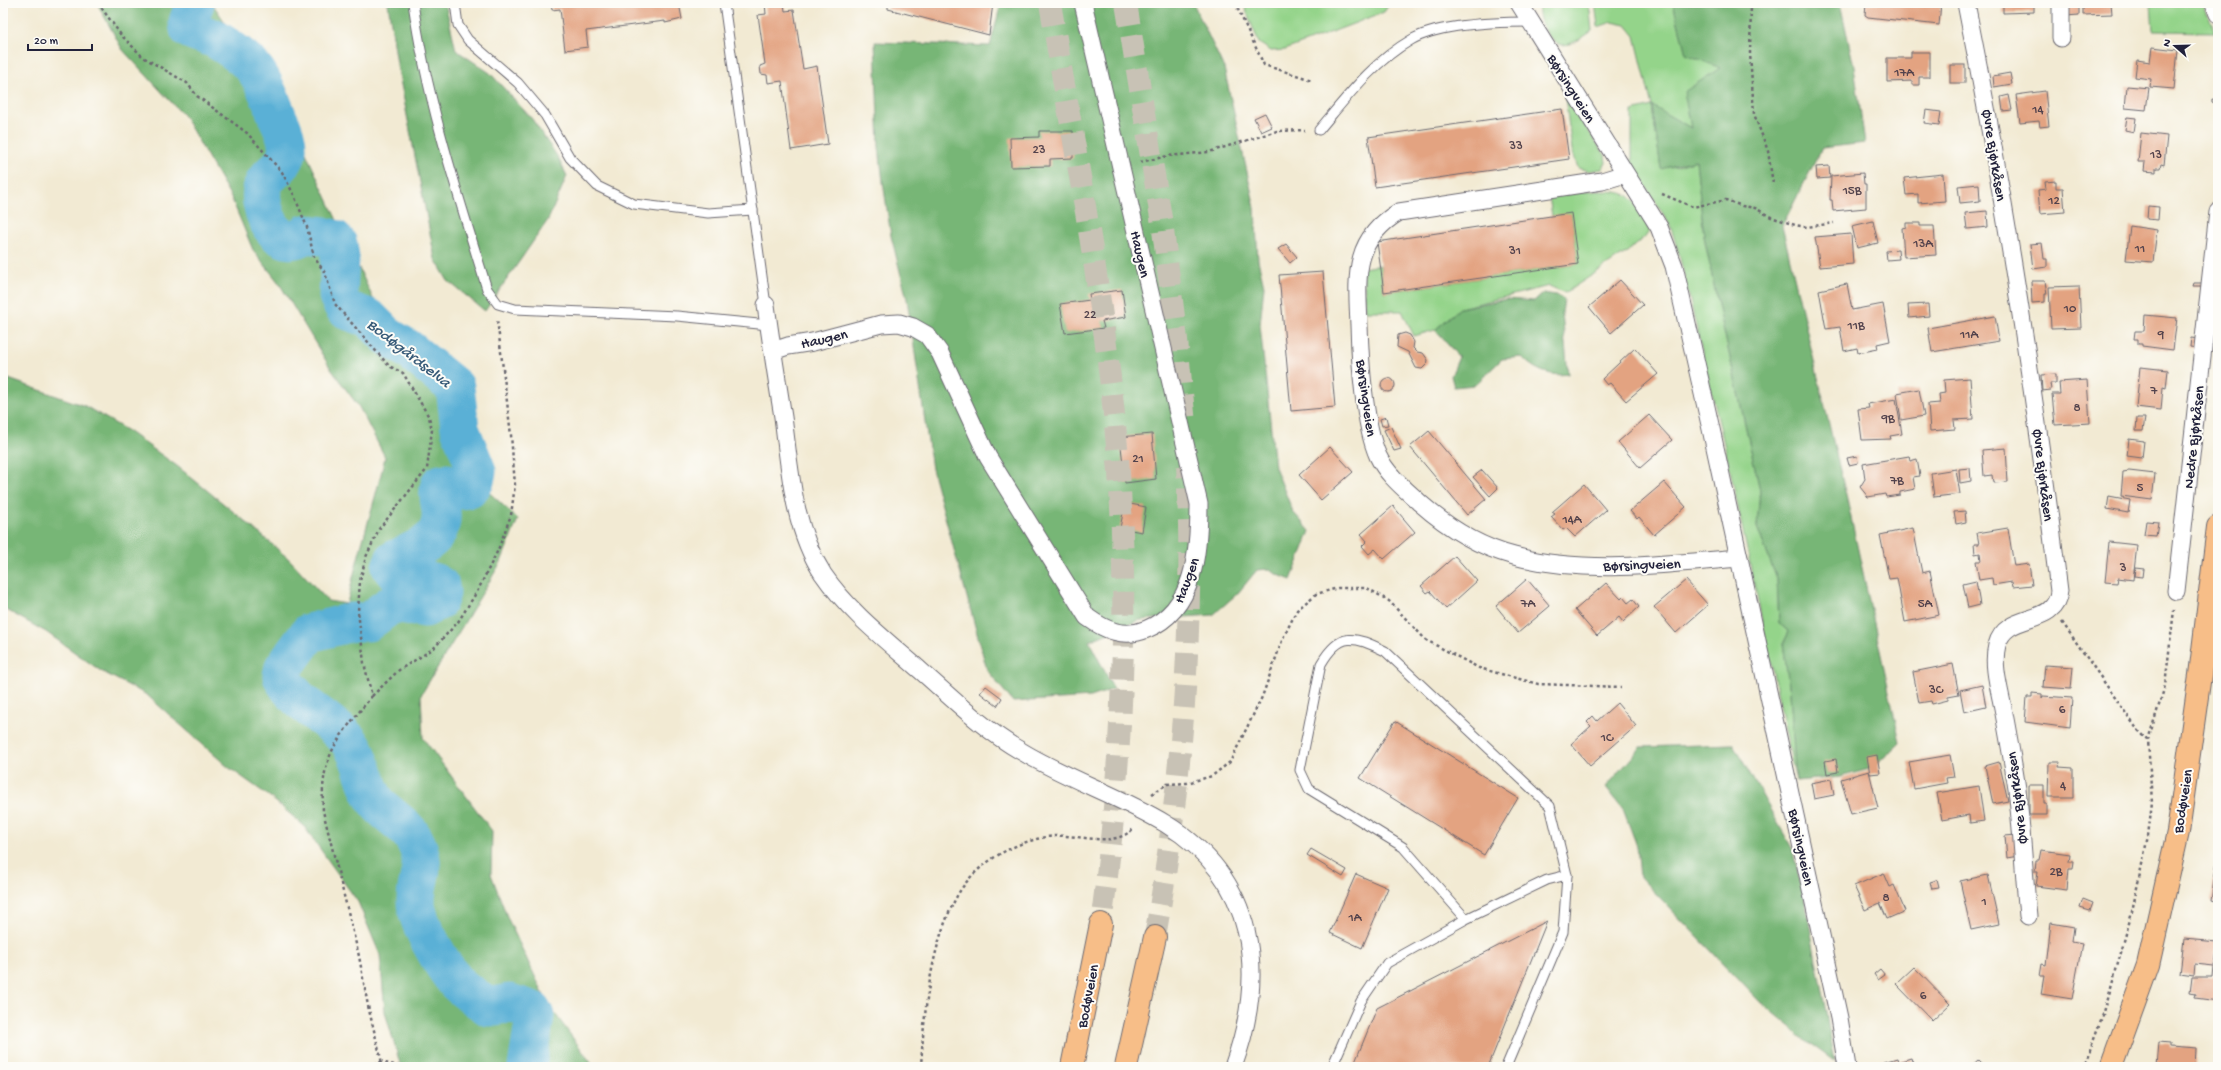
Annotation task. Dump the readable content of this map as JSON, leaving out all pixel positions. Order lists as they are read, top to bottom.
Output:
{
  "streets": {
    "main road": ["Bodøveien"],
    "street": [
      "Børsingveien",
      "Øvre Bjørkåsen",
      "Haugen",
      "Nedre Bjørkåsen"
    ]
  },
  "water": ["Bodøgårdselva"],
  "house_numbers": [
    "17A",
    "14",
    "33",
    "23",
    "13",
    "15B",
    "12",
    "13A",
    "11",
    "31",
    "10",
    "22",
    "11B",
    "11A",
    "9",
    "7",
    "8",
    "9B",
    "21",
    "7B",
    "5",
    "14A",
    "3",
    "7A",
    "5A",
    "3C",
    "6",
    "1C",
    "4",
    "2B",
    "8",
    "1",
    "1A",
    "6"
  ],
  "scale_bar": "20 m",
  "north": "left"
}
